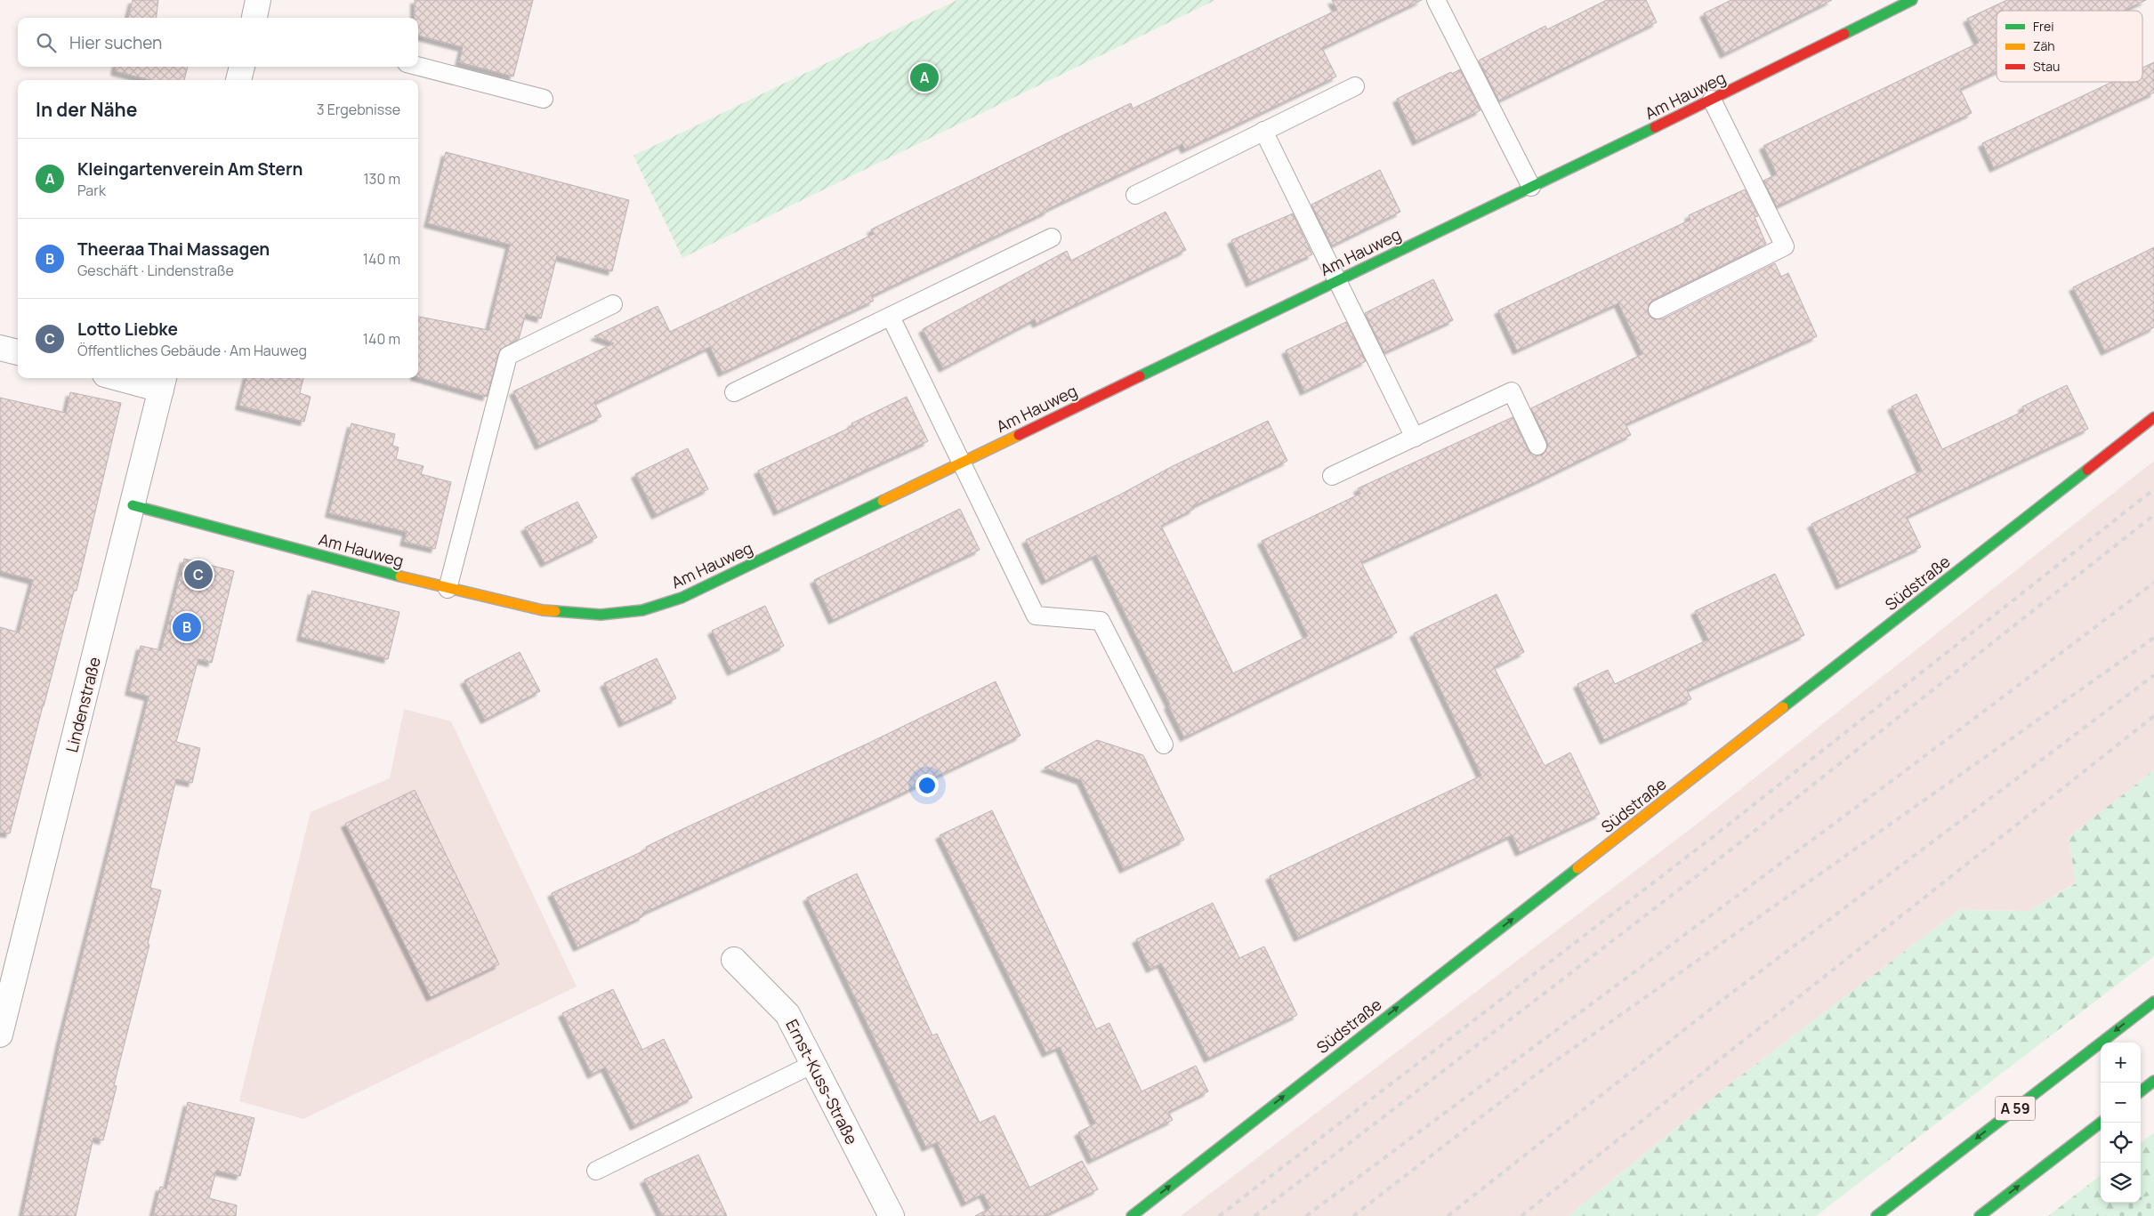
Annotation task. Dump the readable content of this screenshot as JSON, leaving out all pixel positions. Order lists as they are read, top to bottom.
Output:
{
  "streets": {
    "main road": ["Am Hauweg", "Südstraße", "A 59"],
    "street": ["Lindenstraße", "Ernst-Kuss-Straße"]
  },
  "crossings": [
    ["Am Hauweg", "Lindenstraße"]
  ],
  "one_way": ["Südstraße"],
  "legend": ["Frei", "Zäh", "Stau"],
  "page": {
    "search": "Hier suchen",
    "pins": ["A", "C", "B"],
    "heading": ["In der Nähe", "3 Ergebnisse"],
    "list": [
      {
        "mark": "A",
        "name": "Kleingartenverein Am Stern",
        "note": "Park",
        "value": "130 m"
      },
      {
        "mark": "B",
        "name": "Theeraa Thai Massagen",
        "note": "Geschäft · Lindenstraße",
        "value": "140 m"
      },
      {
        "mark": "C",
        "name": "Lotto Liebke",
        "note": "Öffentliches Gebäude · Am Hauweg",
        "value": "140 m"
      }
    ],
    "map_buttons": ["+", "−"]
  }
}
